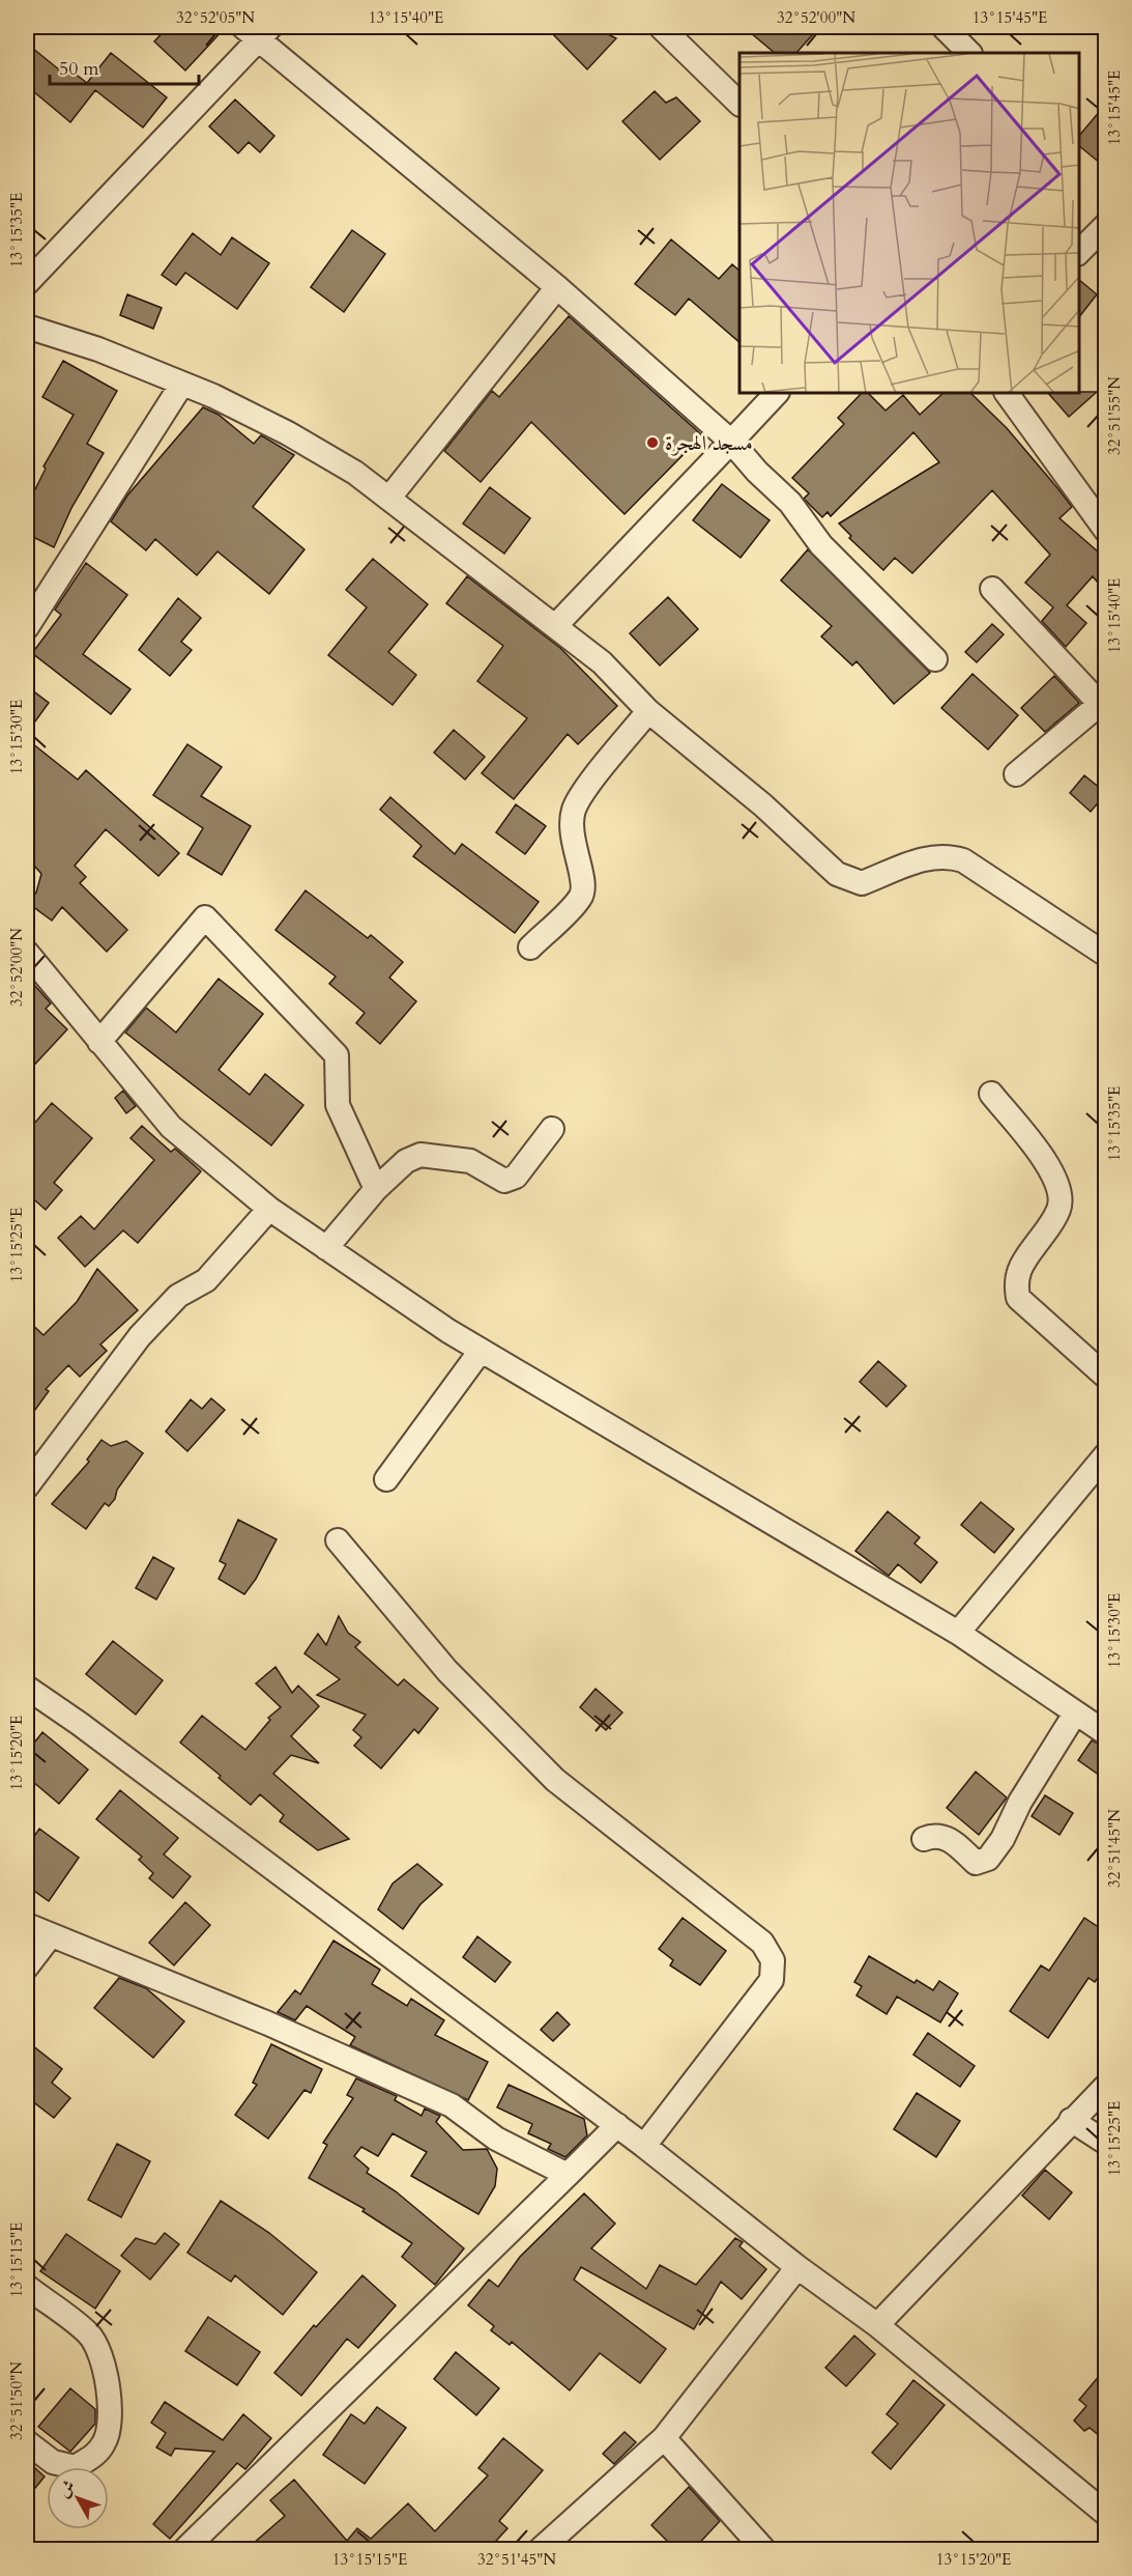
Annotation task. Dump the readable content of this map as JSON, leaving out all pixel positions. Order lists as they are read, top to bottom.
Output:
{
  "places": ["مسجد الهجرة"],
  "scale_bar": "50 m",
  "north": "top left",
  "coordinates": [
    "32°52'05\"N",
    "13°15'40\"E",
    "32°52'00\"N",
    "13°15'45\"E",
    "13°15'35\"E",
    "32°51'55\"N",
    "13°15'30\"E",
    "13°15'25\"E",
    "13°15'20\"E",
    "32°51'45\"N",
    "13°15'15\"E",
    "32°51'50\"N"
  ]
}
